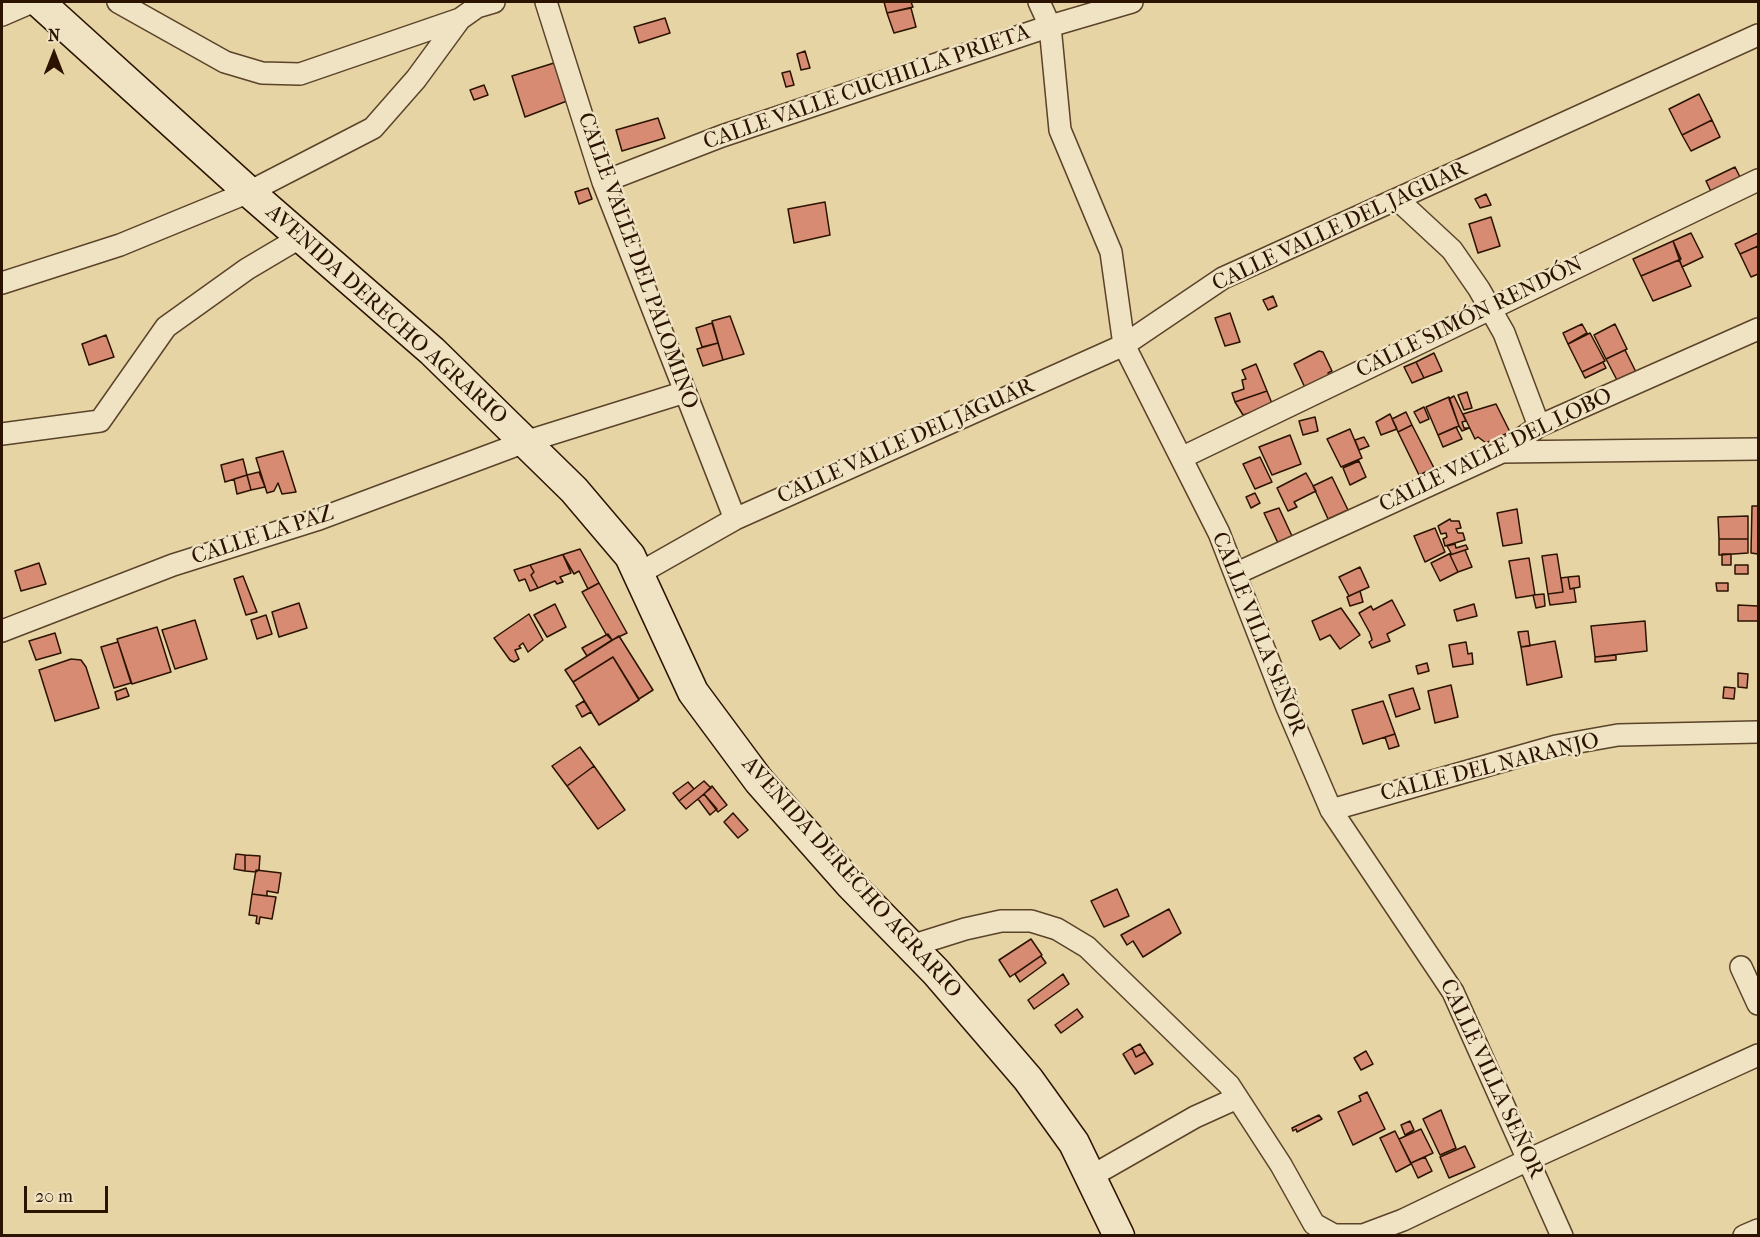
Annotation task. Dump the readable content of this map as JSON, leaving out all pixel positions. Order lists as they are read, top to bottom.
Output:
{
  "streets": {
    "street": [
      "CALLE VALLE CUCHILLA PRIETA",
      "CALLE VALLE DEL JAGUAR",
      "CALLE VALLE DEL PALOMINO",
      "AVENIDA DERECHO AGRARIO",
      "CALLE SIMÓN RENDÓN",
      "CALLE VALLE DEL LOBO",
      "CALLE LA PAZ",
      "CALLE VILLA SEÑOR",
      "CALLE DEL NARANJO"
    ]
  },
  "crossings": [
    ["CALLE VALLE CUCHILLA PRIETA", "CALLE VALLE DEL PALOMINO"],
    ["CALLE VALLE CUCHILLA PRIETA", "CALLE VILLA SEÑOR"],
    ["CALLE VALLE DEL JAGUAR", "CALLE VALLE DEL PALOMINO"],
    ["CALLE VALLE DEL JAGUAR", "AVENIDA DERECHO AGRARIO"],
    ["CALLE VALLE DEL JAGUAR", "CALLE VILLA SEÑOR"],
    ["CALLE VALLE DEL PALOMINO", "CALLE LA PAZ"],
    ["AVENIDA DERECHO AGRARIO", "CALLE LA PAZ"],
    ["CALLE SIMÓN RENDÓN", "CALLE VILLA SEÑOR"],
    ["CALLE VALLE DEL LOBO", "CALLE VILLA SEÑOR"],
    ["CALLE VILLA SEÑOR", "CALLE DEL NARANJO"]
  ],
  "scale_bar": "20 m",
  "north": "top"
}
